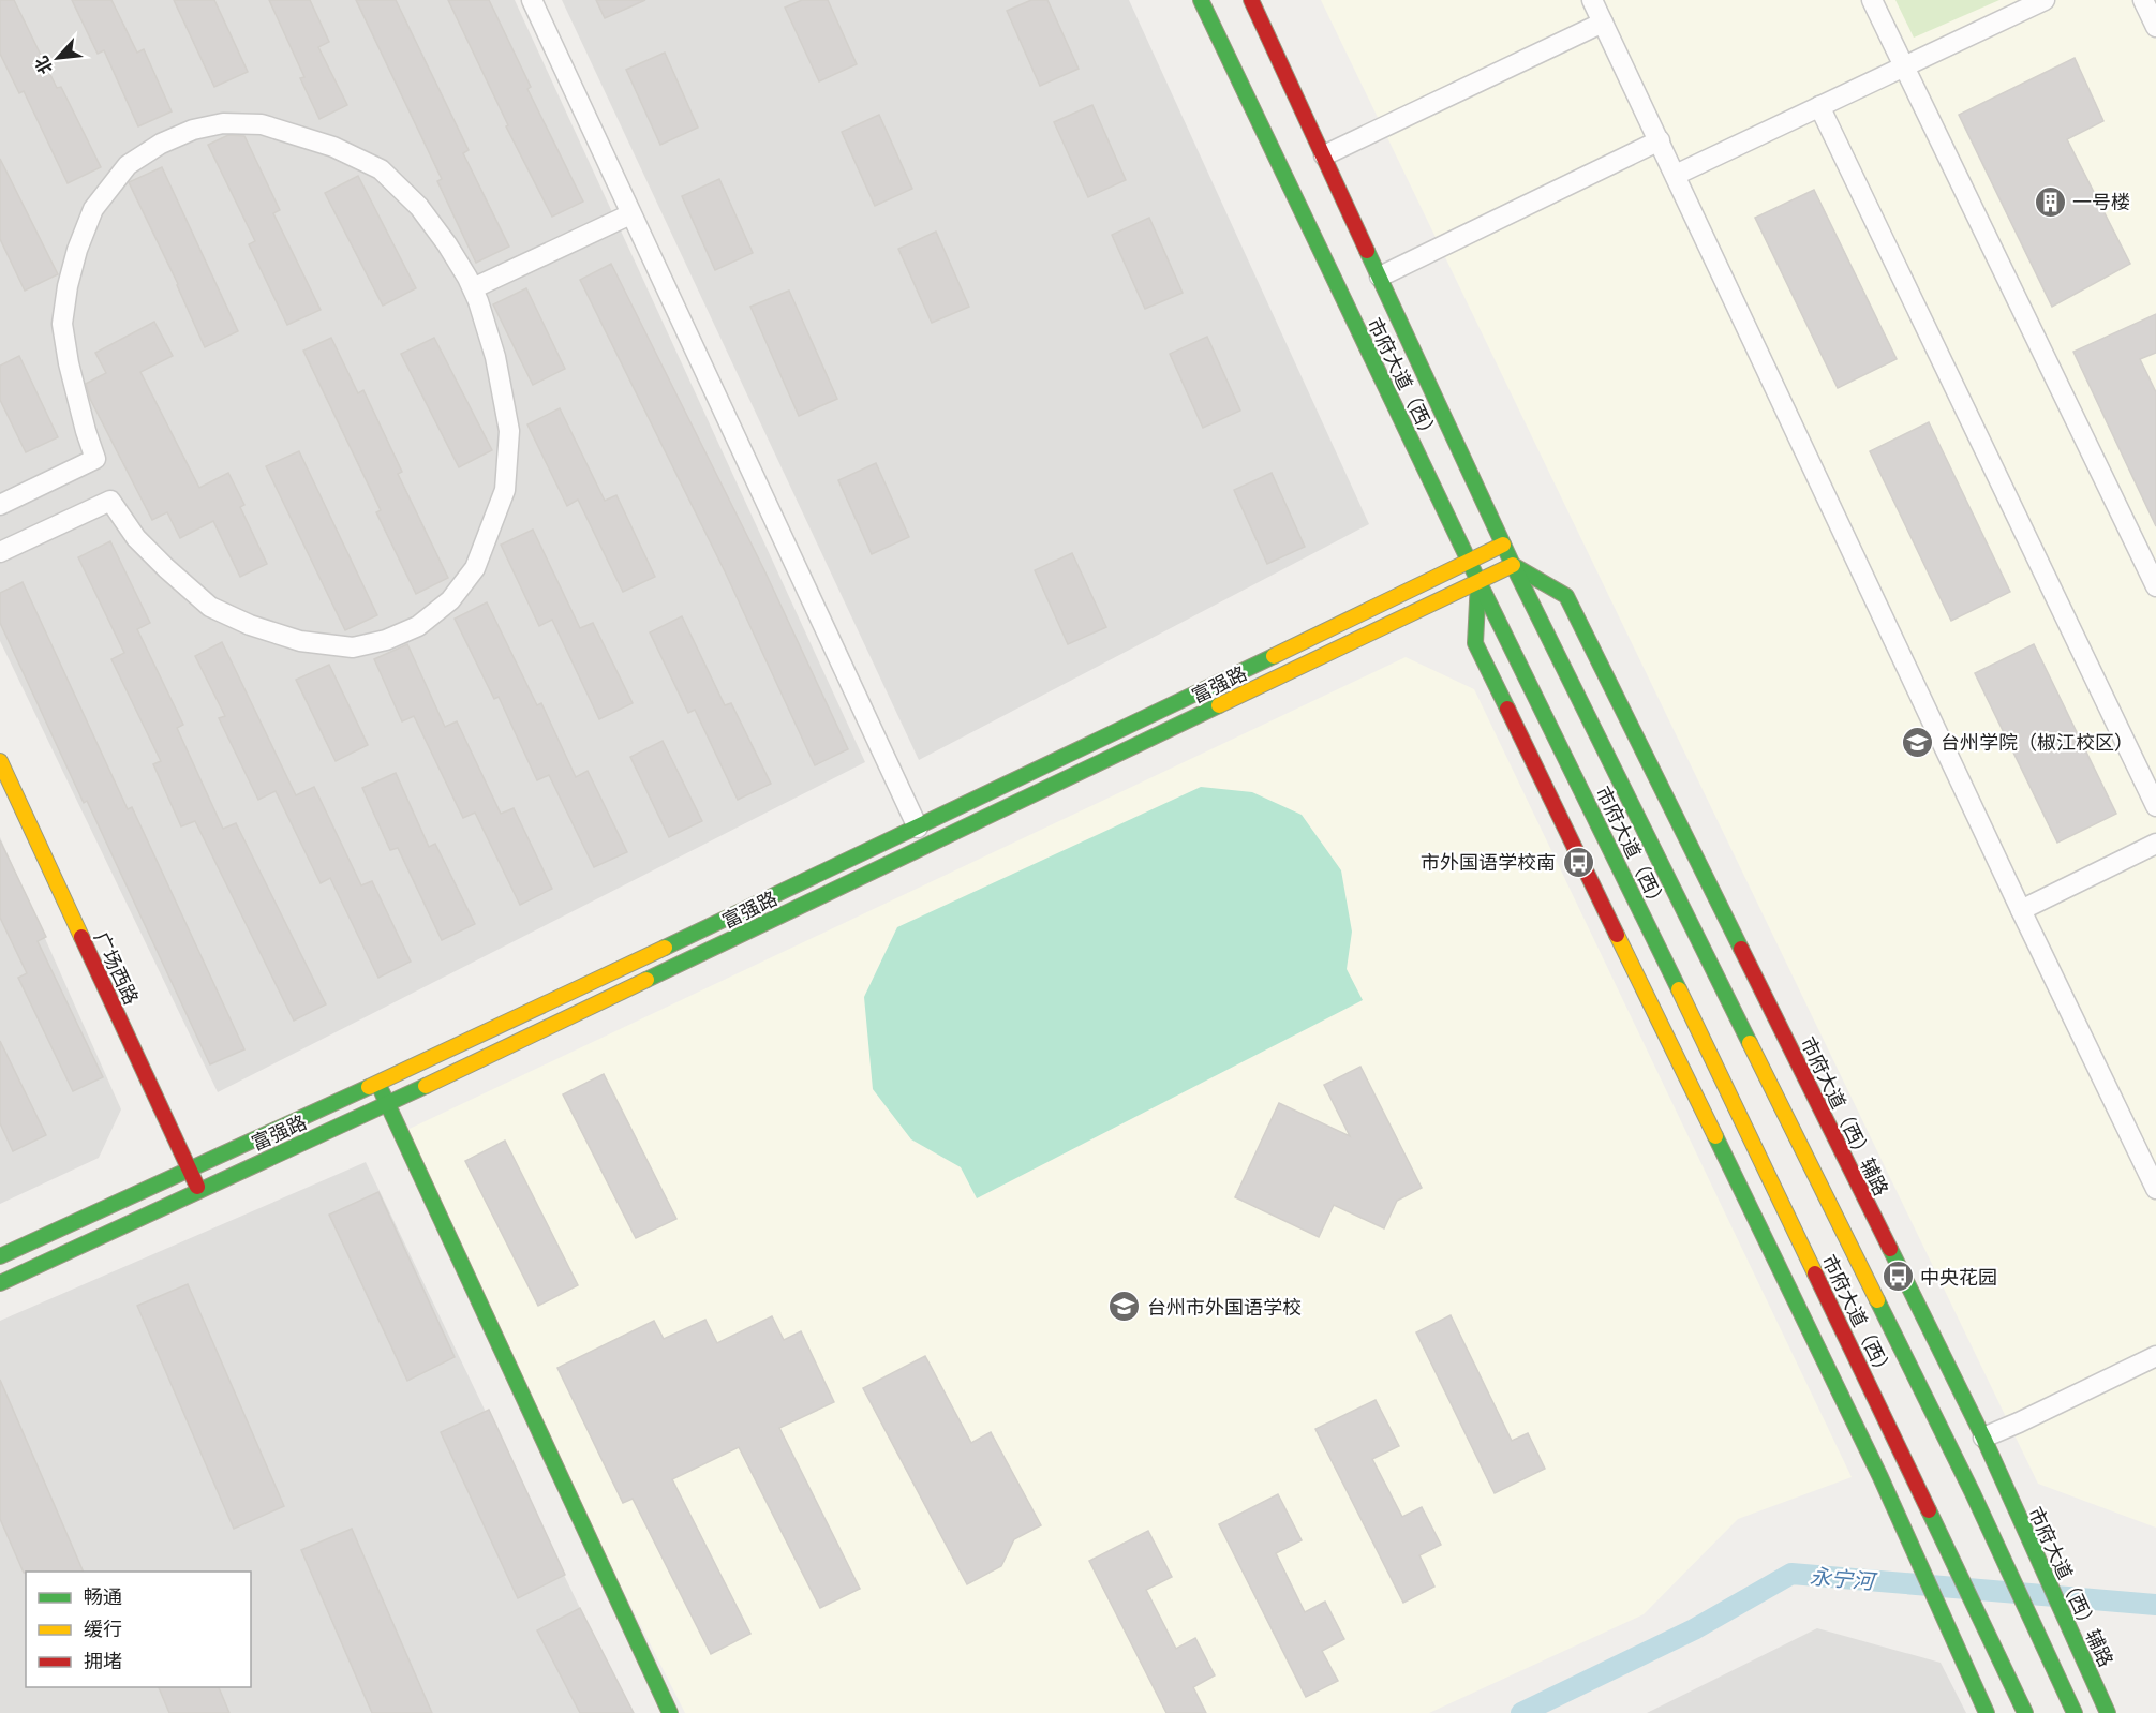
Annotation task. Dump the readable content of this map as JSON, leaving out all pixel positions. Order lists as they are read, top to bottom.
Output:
{
  "streets": {
    "main road": [
      "市府大道（西）",
      "富强路",
      "广场西路",
      "市府大道（西）辅路"
    ]
  },
  "crossings": [
    ["市府大道（西）", "富强路"],
    ["市府大道（西）", "市府大道（西）辅路"],
    ["富强路", "广场西路"],
    ["富强路", "市府大道（西）辅路"]
  ],
  "water": ["永宁河"],
  "places": {
    "building": ["一号楼"],
    "school or university": ["台州学院（椒江校区）", "台州市外国语学校"],
    "bus stop": ["市外国语学校南", "中央花园"]
  },
  "legend": ["畅通", "缓行", "拥堵"],
  "north": "bottom left"
}
